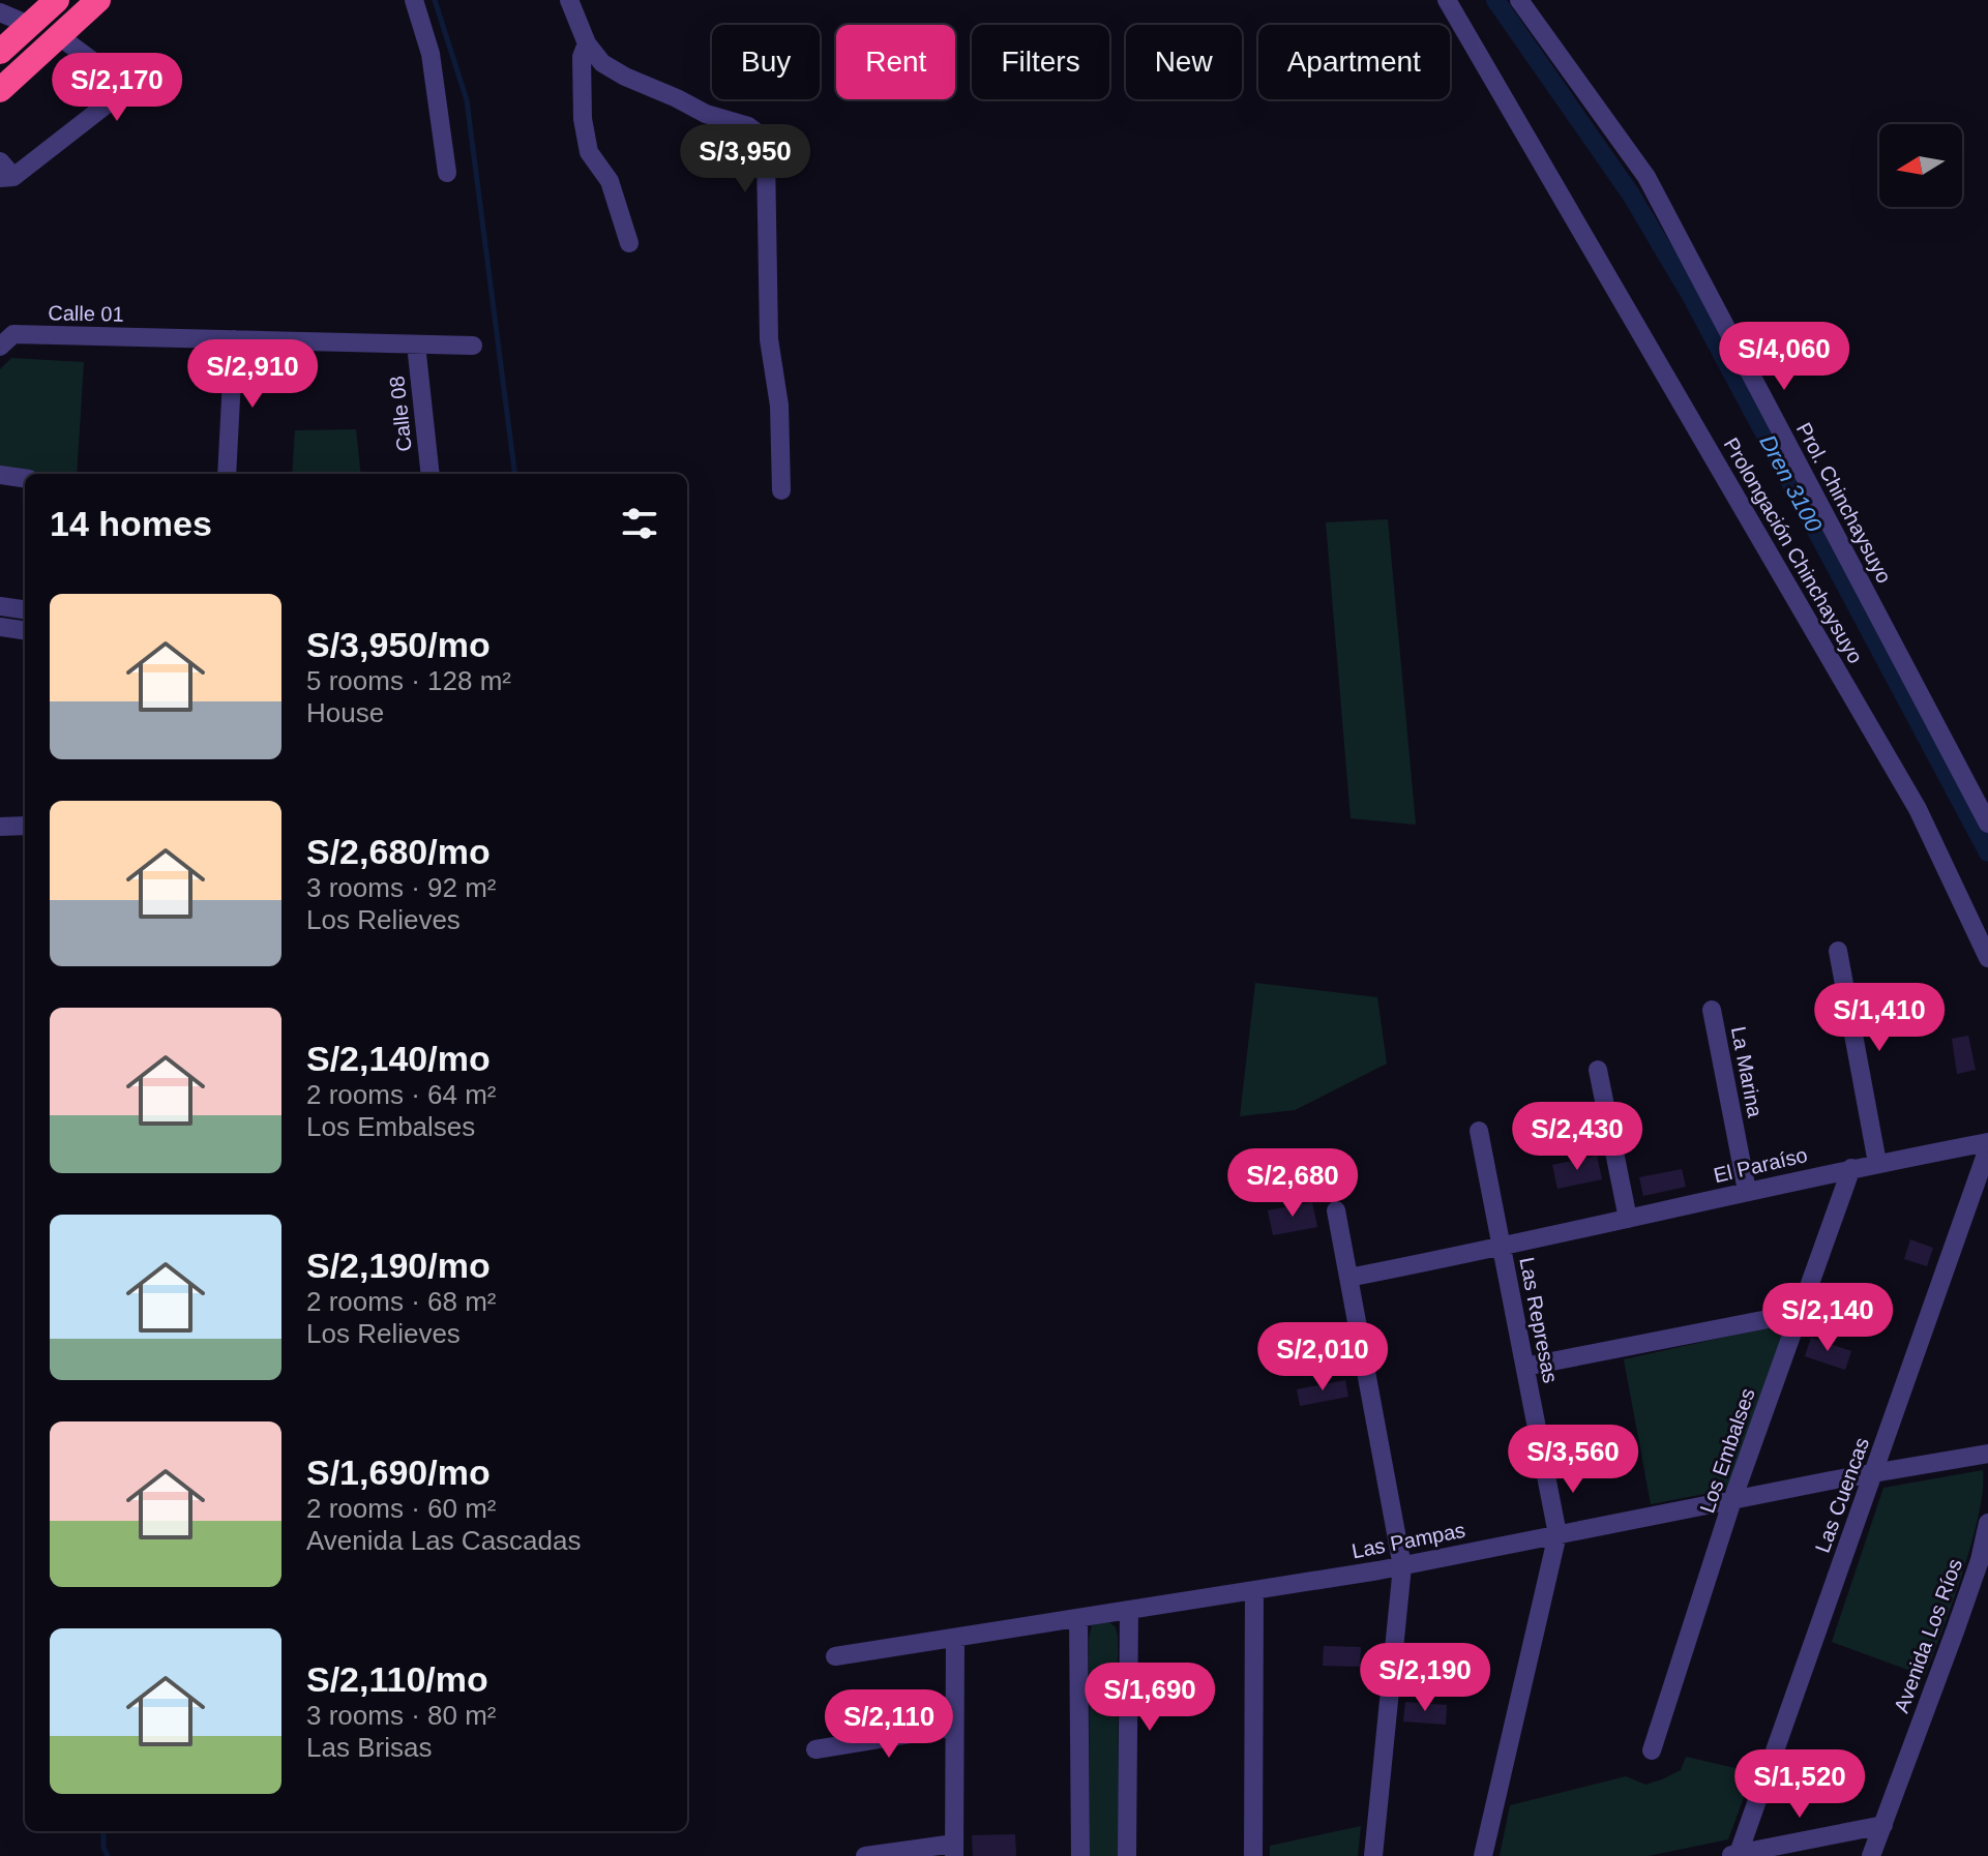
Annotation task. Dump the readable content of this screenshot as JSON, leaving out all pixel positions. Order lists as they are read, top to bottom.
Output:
{
  "streets": {
    "street": [
      "Calle 01",
      "Calle 08",
      "Prol. Chinchaysuyo",
      "Prolongación Chinchaysuyo",
      "La Marina",
      "El Paraíso",
      "Las Represas",
      "Los Embalses",
      "Las Cuencas",
      "Las Pampas",
      "Avenida Los Ríos"
    ]
  },
  "crossings": [
    ["Calle 01", "Calle 08"],
    ["La Marina", "El Paraíso"],
    ["El Paraíso", "Las Represas"],
    ["El Paraíso", "Los Embalses"],
    ["El Paraíso", "Las Cuencas"],
    ["Las Represas", "Las Pampas"],
    ["Los Embalses", "Las Pampas"],
    ["Las Cuencas", "Las Pampas"]
  ],
  "water": ["Dren 3100"],
  "north": "left",
  "page": {
    "chip": [
      "Buy",
      "Rent",
      "Filters",
      "New",
      "Apartment"
    ],
    "price": [
      "S/2,170",
      "S/3,950",
      "S/4,060",
      "S/2,910",
      "S/1,410",
      "S/2,430",
      "S/2,680",
      "S/2,140",
      "S/2,010",
      "S/3,560",
      "S/2,190",
      "S/1,690",
      "S/2,110",
      "S/1,520"
    ],
    "heading": "14 homes",
    "list": [
      {
        "name": "S/3,950/mo",
        "note": "5 rooms · 128 m² · House"
      },
      {
        "name": "S/2,680/mo",
        "note": "3 rooms · 92 m² · Los Relieves"
      },
      {
        "name": "S/2,140/mo",
        "note": "2 rooms · 64 m² · Los Embalses"
      },
      {
        "name": "S/2,190/mo",
        "note": "2 rooms · 68 m² · Los Relieves"
      },
      {
        "name": "S/1,690/mo",
        "note": "2 rooms · 60 m² · Avenida Las Cascadas"
      },
      {
        "name": "S/2,110/mo",
        "note": "3 rooms · 80 m² · Las Brisas"
      }
    ]
  }
}
